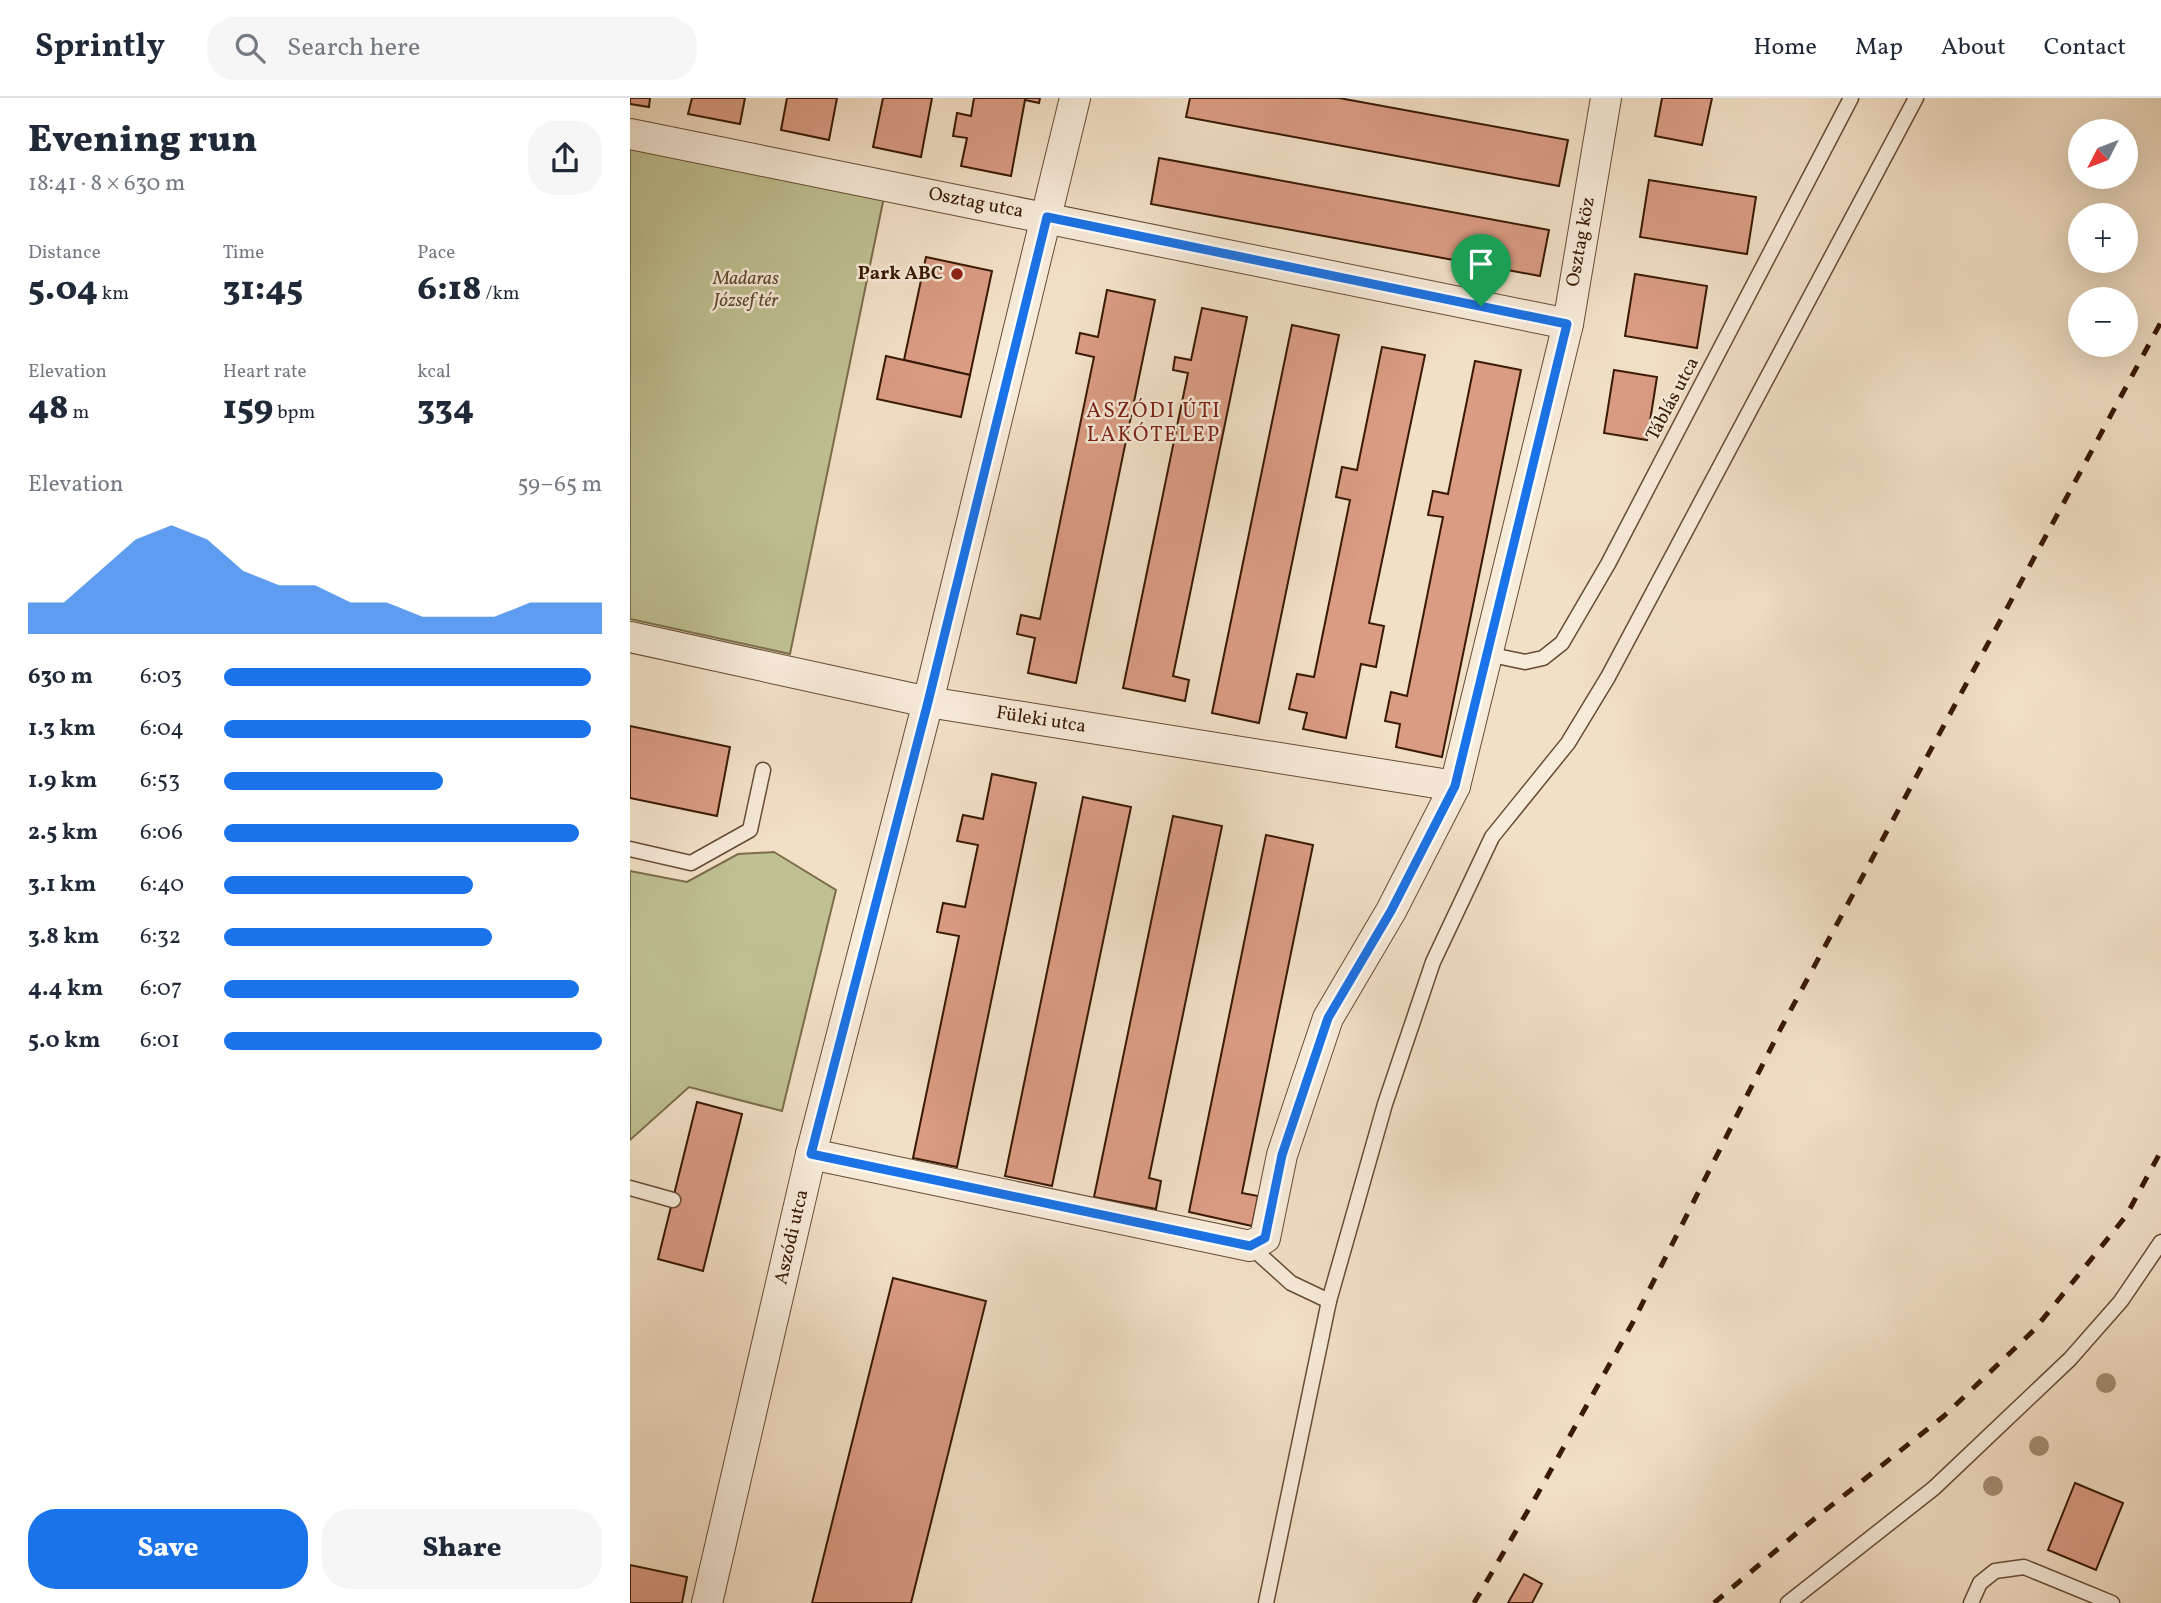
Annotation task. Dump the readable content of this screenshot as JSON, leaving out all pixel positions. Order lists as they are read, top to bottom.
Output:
{
  "streets": {
    "street": [
      "Osztag utca",
      "Osztag köz",
      "Füleki utca",
      "Aszódi utca"
    ],
    "lane": ["Táblás utca"]
  },
  "crossings": [
    ["Osztag utca", "Osztag köz"],
    ["Osztag utca", "Aszódi utca"],
    ["Osztag köz", "Táblás utca"],
    ["Osztag köz", "Füleki utca"],
    ["Füleki utca", "Aszódi utca"]
  ],
  "districts": ["ASZÓDI ÚTI LAKÓTELEP"],
  "parks": ["Madaras József tér"],
  "places": ["Park ABC"],
  "north": "bottom left",
  "page": {
    "header": "Sprintly",
    "search": "Search here",
    "nav": [
      "Home",
      "Map",
      "About",
      "Contact"
    ],
    "heading": ["Evening run", "18:41 · 8 × 630 m"],
    "map_buttons": ["+", "−"],
    "stats": [
      ["Distance", "5.04 km"],
      ["Time", "31:45"],
      ["Pace", "6:18 /km"],
      ["Elevation", "48 m"],
      ["Heart rate", "159 bpm"],
      ["kcal", "334"]
    ],
    "chart": ["Elevation", "59–65 m"],
    "list": [
      {
        "name": "630 m",
        "note": "6:03"
      },
      {
        "name": "1.3 km",
        "note": "6:04"
      },
      {
        "name": "1.9 km",
        "note": "6:53"
      },
      {
        "name": "2.5 km",
        "note": "6:06"
      },
      {
        "name": "3.1 km",
        "note": "6:40"
      },
      {
        "name": "3.8 km",
        "note": "6:32"
      },
      {
        "name": "4.4 km",
        "note": "6:07"
      },
      {
        "name": "5.0 km",
        "note": "6:01"
      }
    ],
    "buttons": ["Save", "Share"]
  }
}
